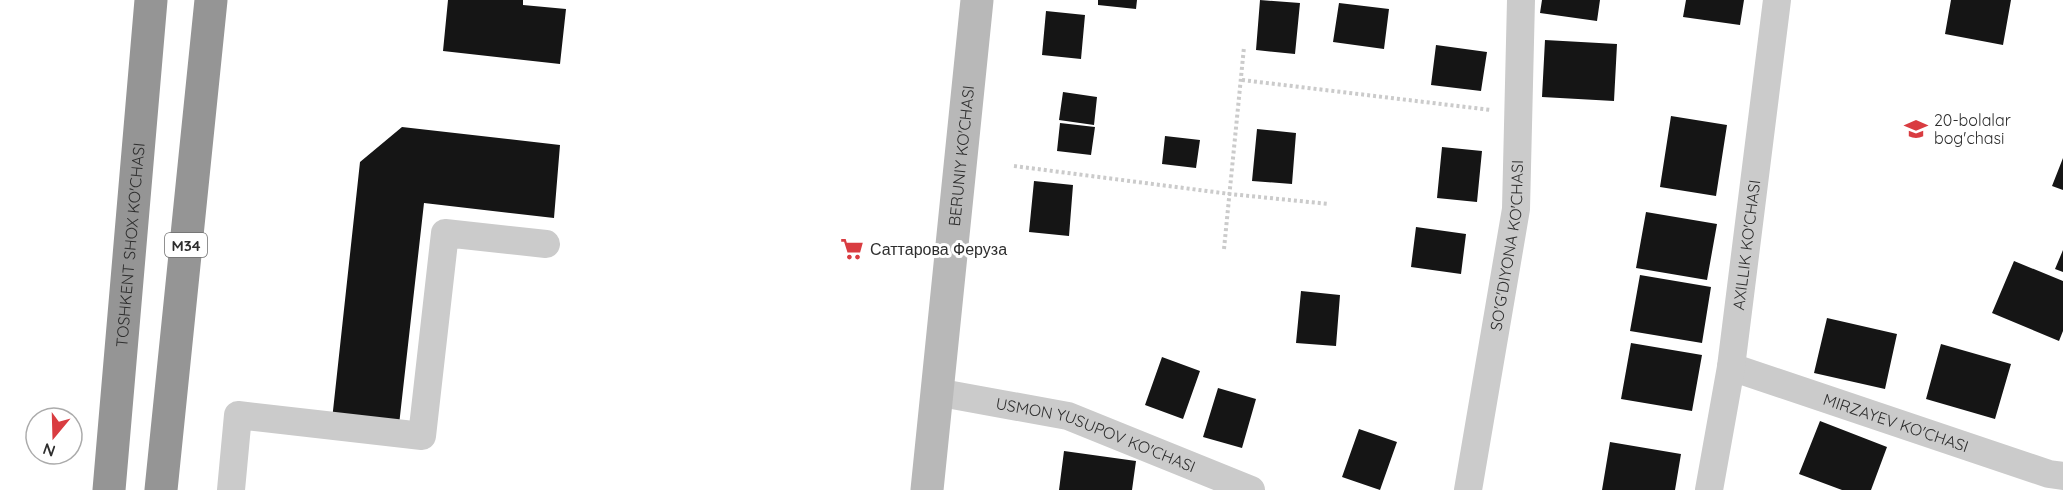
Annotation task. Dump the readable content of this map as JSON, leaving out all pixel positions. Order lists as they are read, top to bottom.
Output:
{
  "streets": {
    "highway": ["TOSHKENT SHOX KO'CHASI", "M34"],
    "street": [
      "BERUNIY KO'CHASI",
      "AXILLIK KO'CHASI",
      "SO'G'DIYONA KO'CHASI",
      "MIRZAYEV KO'CHASI",
      "USMON YUSUPOV KO'CHASI"
    ]
  },
  "crossings": [
    ["BERUNIY KO'CHASI", "USMON YUSUPOV KO'CHASI"],
    ["AXILLIK KO'CHASI", "MIRZAYEV KO'CHASI"]
  ],
  "places": {
    "school or university": ["20-bolalar bog'chasi"],
    "supermarket": ["Саттарова Феруза"]
  },
  "north": "bottom"
}
